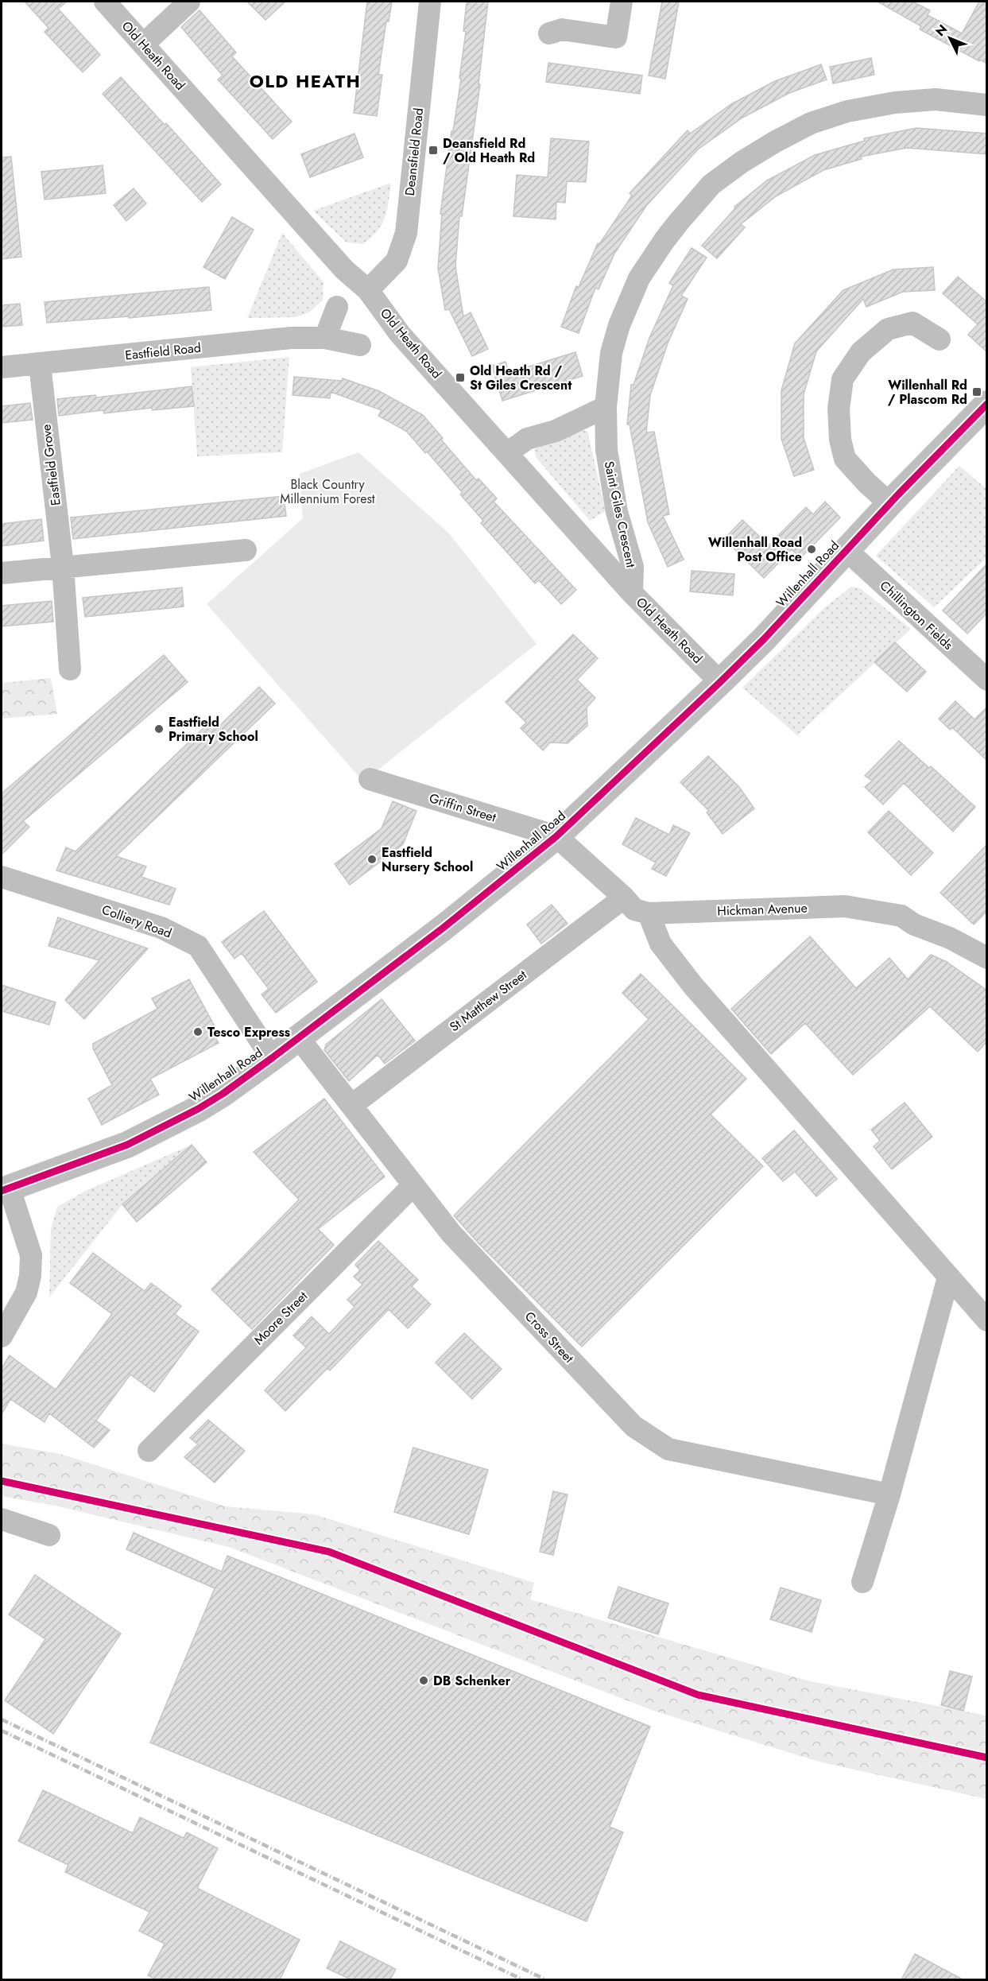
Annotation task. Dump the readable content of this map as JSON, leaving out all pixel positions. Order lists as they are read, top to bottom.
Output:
{
  "streets": {
    "highway": ["Willenhall Road"],
    "street": [
      "Old Heath Road",
      "Deansfield Road",
      "Eastfield Road",
      "Eastfield Grove",
      "Saint Giles Crescent",
      "Chillington Fields",
      "Griffin Street",
      "Hickman Avenue",
      "Colliery Road",
      "St Matthew Street",
      "Moore Street",
      "Cross Street"
    ]
  },
  "crossings": [
    ["Old Heath Road", "Deansfield Road"],
    ["Old Heath Road", "Saint Giles Crescent"],
    ["Old Heath Road", "Willenhall Road"],
    ["Eastfield Road", "Eastfield Grove"],
    ["Willenhall Road", "Chillington Fields"],
    ["Willenhall Road", "Griffin Street"],
    ["Willenhall Road", "Colliery Road"],
    ["Willenhall Road", "Cross Street"],
    ["St Matthew Street", "Cross Street"],
    ["Moore Street", "Cross Street"]
  ],
  "districts": ["OLD HEATH"],
  "parks": ["Black Country Millennium Forest"],
  "places": {
    "transit": ["Deansfield Rd / Old Heath Rd", "Old Heath Rd / St Giles Crescent", "Willenhall Rd / Plascom Rd"],
    "other": [
      "Willenhall Road Post Office",
      "Eastfield Primary School",
      "Eastfield Nursery School",
      "Tesco Express",
      "DB Schenker"
    ]
  },
  "north": "top left"
}
